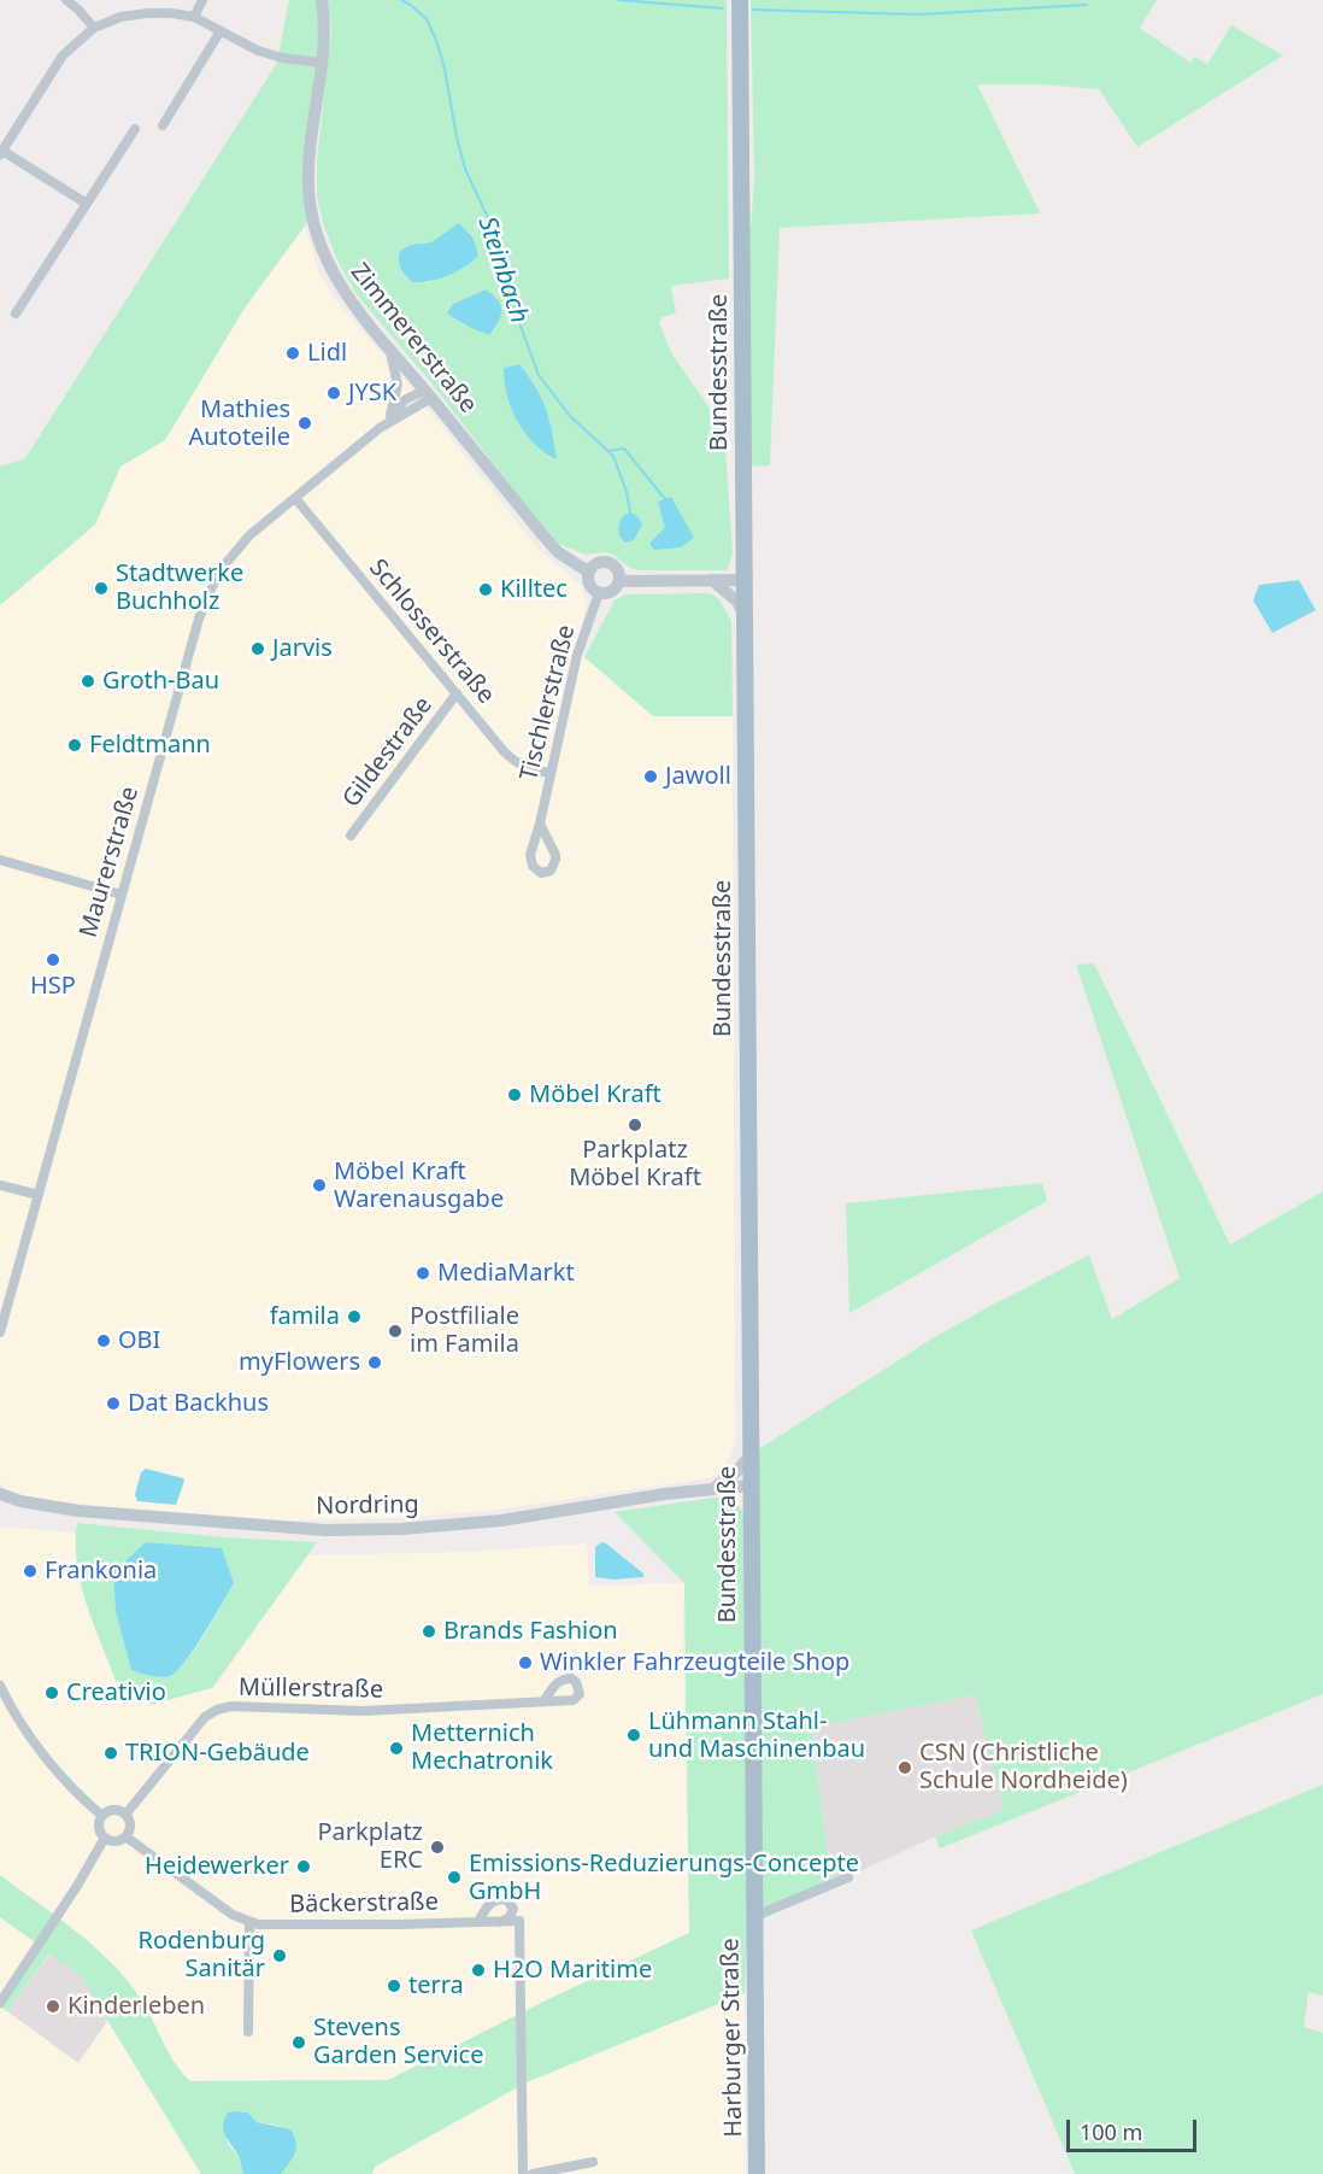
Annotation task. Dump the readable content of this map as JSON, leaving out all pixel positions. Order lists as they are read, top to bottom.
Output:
{
  "streets": {
    "main road": ["Bundesstraße", "Harburger Straße"],
    "street": [
      "Zimmererstraße",
      "Schlosserstraße",
      "Tischlerstraße",
      "Gildestraße",
      "Maurerstraße",
      "Nordring",
      "Müllerstraße",
      "Bäckerstraße"
    ]
  },
  "crossings": [
    ["Zimmererstraße", "Tischlerstraße"],
    ["Zimmererstraße", "Maurerstraße"],
    ["Bundesstraße", "Nordring"],
    ["Bundesstraße", "Harburger Straße"],
    ["Schlosserstraße", "Tischlerstraße"],
    ["Schlosserstraße", "Gildestraße"],
    ["Schlosserstraße", "Maurerstraße"],
    ["Müllerstraße", "Bäckerstraße"]
  ],
  "water": ["Steinbach"],
  "places": [
    "Lidl",
    "JYSK",
    "Mathies Autoteile",
    "Stadtwerke Buchholz",
    "Killtec",
    "Jarvis",
    "Groth-Bau",
    "Feldtmann",
    "Jawoll",
    "HSP",
    "Möbel Kraft",
    "Parkplatz Möbel Kraft",
    "Möbel Kraft Warenausgabe",
    "MediaMarkt",
    "famila",
    "Postfiliale im Famila",
    "OBI",
    "myFlowers",
    "Dat Backhus",
    "Frankonia",
    "Brands Fashion",
    "Winkler Fahrzeugteile Shop",
    "Creativio",
    "Lühmann Stahl- und Maschinenbau",
    "Metternich Mechatronik",
    "TRION-Gebäude",
    "CSN (Christliche Schule Nordheide)",
    "Parkplatz ERC",
    "Heidewerker",
    "Emissions-Reduzierungs-Concepte GmbH",
    "Rodenburg Sanitär",
    "H2O Maritime",
    "terra",
    "Kinderleben",
    "Stevens Garden Service"
  ],
  "scale_bar": "100 m"
}
